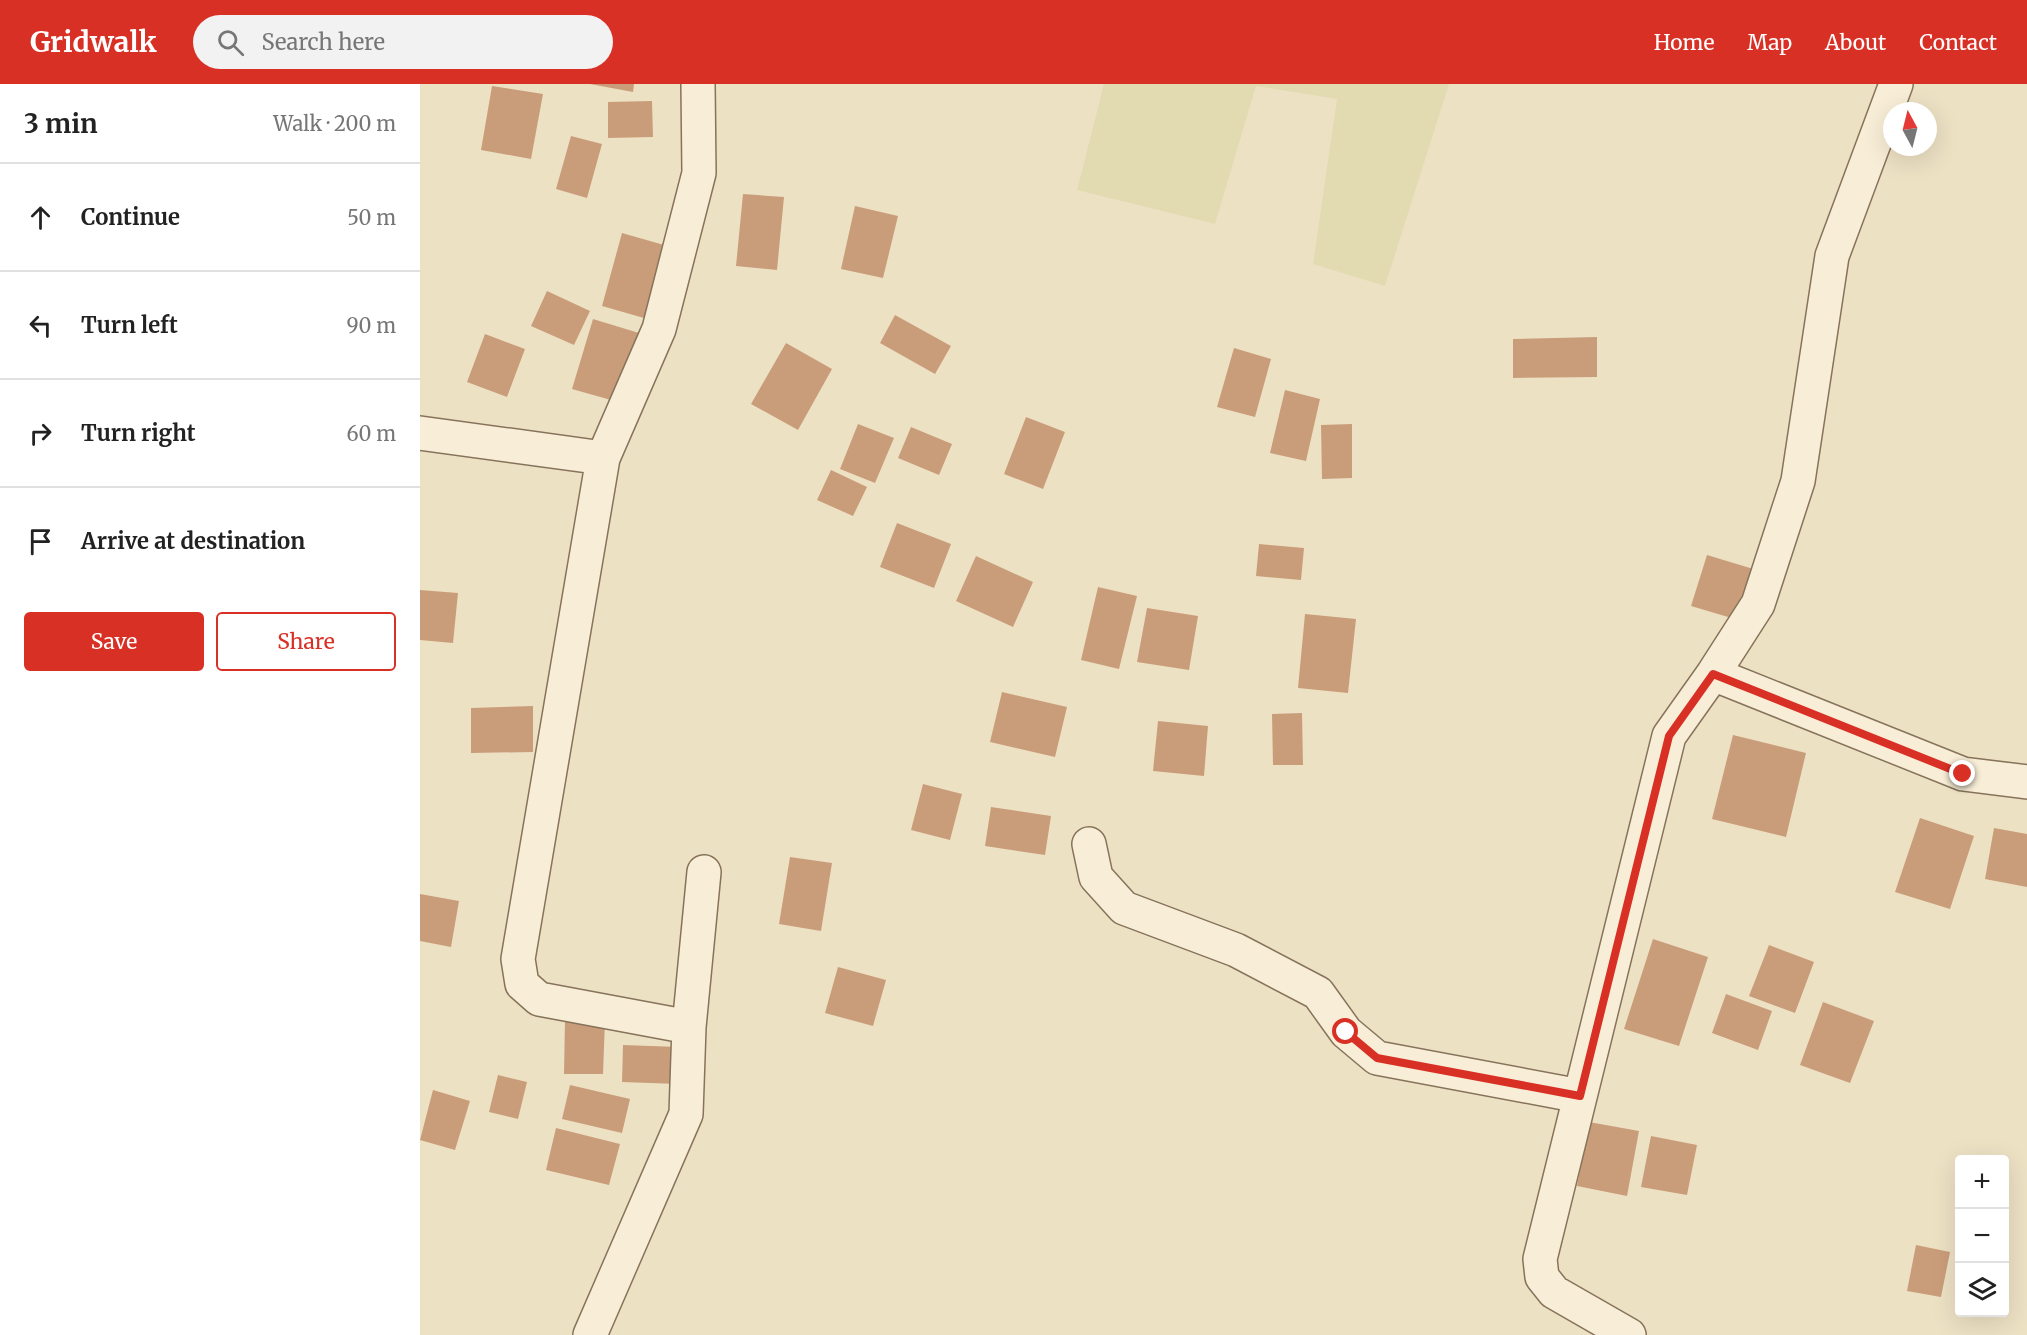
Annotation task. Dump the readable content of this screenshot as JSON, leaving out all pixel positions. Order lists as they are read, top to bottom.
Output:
{
  "north": "top",
  "page": {
    "header": "Gridwalk",
    "search": "Search here",
    "nav": [
      "Home",
      "Map",
      "About",
      "Contact"
    ],
    "heading": ["3 min", "Walk · 200 m"],
    "list": [
      ["Continue", "50 m"],
      ["Turn left", "90 m"],
      ["Turn right", "60 m"],
      "Arrive at destination"
    ],
    "buttons": ["Save", "Share"],
    "map_buttons": ["+", "−"]
  }
}
